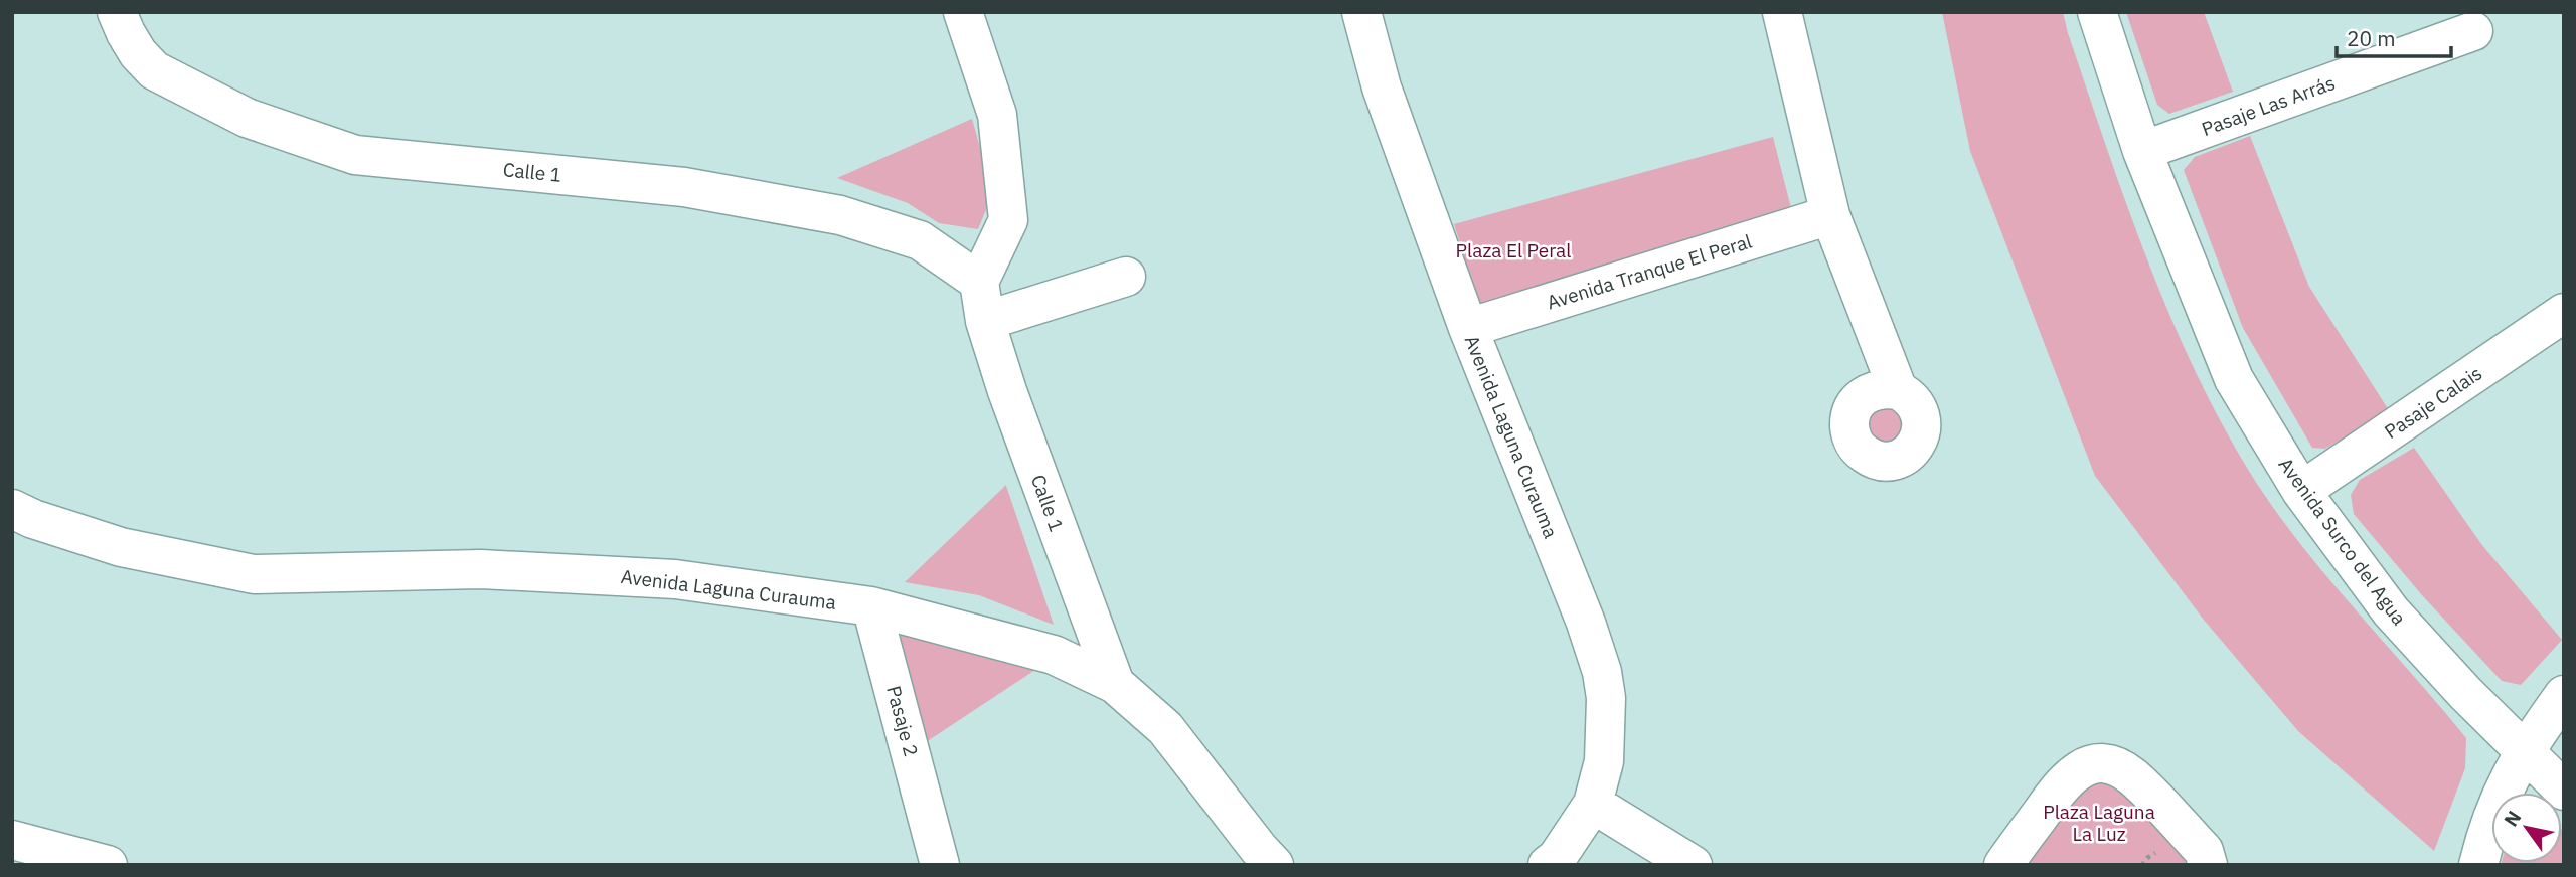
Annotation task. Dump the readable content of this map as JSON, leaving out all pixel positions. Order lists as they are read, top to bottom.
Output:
{
  "streets": {
    "street": [
      "Pasaje Las Arrás",
      "Calle 1",
      "Avenida Tranque El Peral",
      "Pasaje Calais",
      "Avenida Laguna Curauma",
      "Avenida Surco del Agua",
      "Pasaje 2"
    ]
  },
  "crossings": [
    ["Pasaje Las Arrás", "Avenida Surco del Agua"],
    ["Calle 1", "Avenida Laguna Curauma"],
    ["Avenida Tranque El Peral", "Avenida Laguna Curauma"],
    ["Pasaje Calais", "Avenida Surco del Agua"],
    ["Avenida Laguna Curauma", "Pasaje 2"]
  ],
  "parks": ["Plaza El Peral", "Plaza Laguna La Luz"],
  "scale_bar": "20 m",
  "north": "top left"
}
